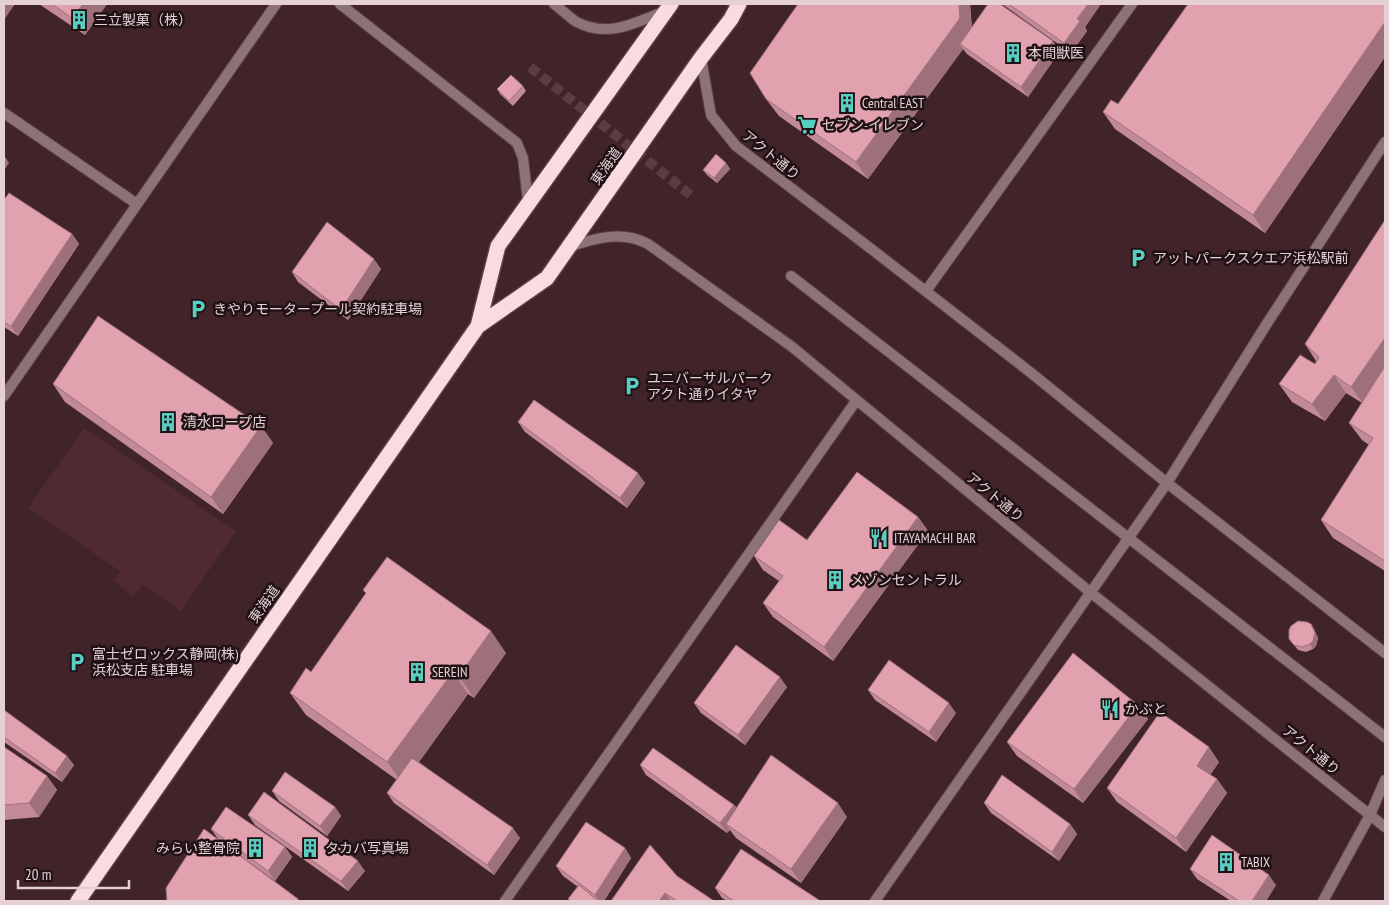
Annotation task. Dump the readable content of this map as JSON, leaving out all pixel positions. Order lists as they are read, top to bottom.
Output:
{
  "streets": {
    "highway": ["東海道"],
    "street": ["アクト通り"]
  },
  "crossings": [
    ["アクト通り", "東海道"]
  ],
  "places": {
    "building": [
      "三立製菓（株）",
      "本間獣医",
      "Central EAST",
      "清水ロープ店",
      "メゾンセントラル",
      "SEREIN",
      "みらい整骨院",
      "タカバ写真場",
      "TABIX"
    ],
    "supermarket": ["セブン-イレブン"],
    "parking": [
      "アットパークスクエア浜松駅前",
      "きやりモータープール契約駐車場",
      "ユニバーサルパーク アクト通りイタヤ",
      "富士ゼロックス静岡(株) 浜松支店 駐車場"
    ],
    "restaurant": ["ITAYAMACHI BAR", "かぶと"]
  },
  "scale_bar": "20 m"
}
